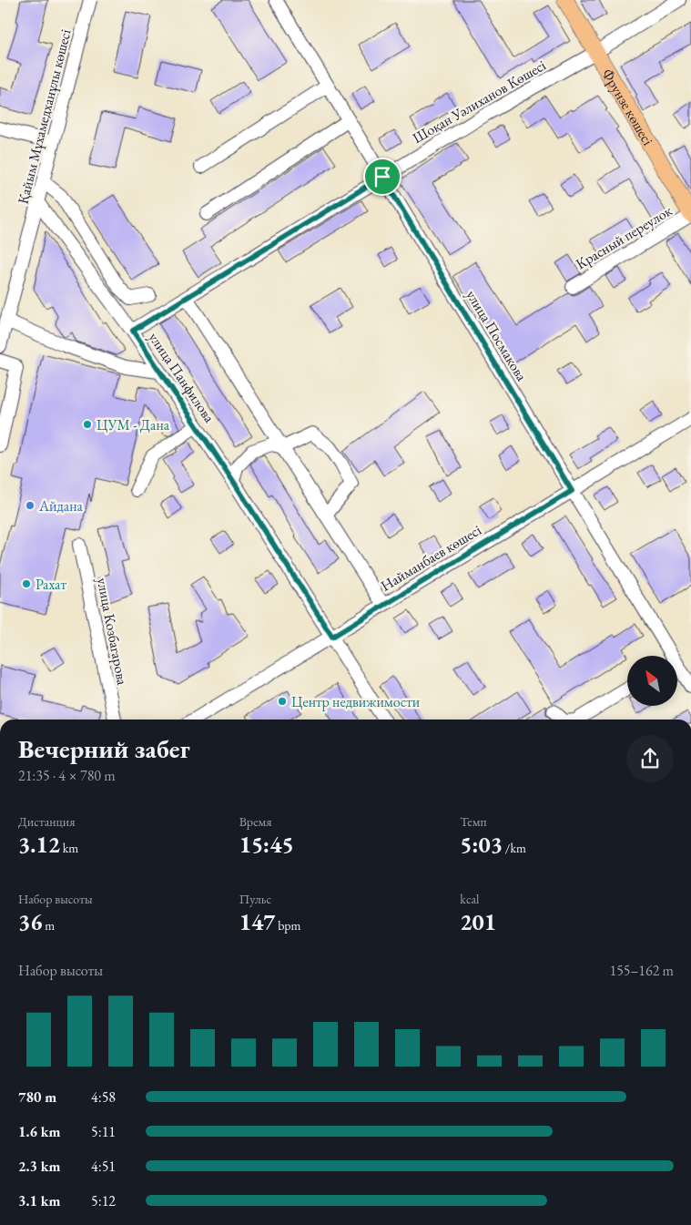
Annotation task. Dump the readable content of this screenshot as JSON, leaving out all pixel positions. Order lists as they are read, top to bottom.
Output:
{
  "streets": {
    "main road": ["Фрунзе көшесі"],
    "street": [
      "Шоқан Уәлиханов Көшесі",
      "Қайым Мұхамедханұлы көшесі",
      "Красный переулок",
      "улица Посмакова",
      "улица Панфилова",
      "Найманбаев көшесі",
      "улица Козбагарова"
    ]
  },
  "crossings": [
    ["Шоқан Уәлиханов Көшесі", "Фрунзе көшесі"],
    ["Шоқан Уәлиханов Көшесі", "улица Посмакова"],
    ["Шоқан Уәлиханов Көшесі", "улица Панфилова"],
    ["Фрунзе көшесі", "Красный переулок"],
    ["Қайым Мұхамедханұлы көшесі", "улица Панфилова"],
    ["улица Посмакова", "Найманбаев көшесі"],
    ["улица Панфилова", "Найманбаев көшесі"]
  ],
  "places": [
    "ЦУМ - Дана",
    "Айдана",
    "Рахат",
    "Центр недвижимости"
  ],
  "north": "top left",
  "page": {
    "heading": ["Вечерний забег", "21:35 · 4 × 780 m"],
    "stats": [
      ["Дистанция", "3.12 km"],
      ["Время", "15:45"],
      ["Темп", "5:03 /km"],
      ["Набор высоты", "36 m"],
      ["Пульс", "147 bpm"],
      ["kcal", "201"]
    ],
    "chart": ["Набор высоты", "155–162 m"],
    "list": [
      {
        "name": "780 m",
        "note": "4:58"
      },
      {
        "name": "1.6 km",
        "note": "5:11"
      },
      {
        "name": "2.3 km",
        "note": "4:51"
      },
      {
        "name": "3.1 km",
        "note": "5:12"
      }
    ]
  }
}
